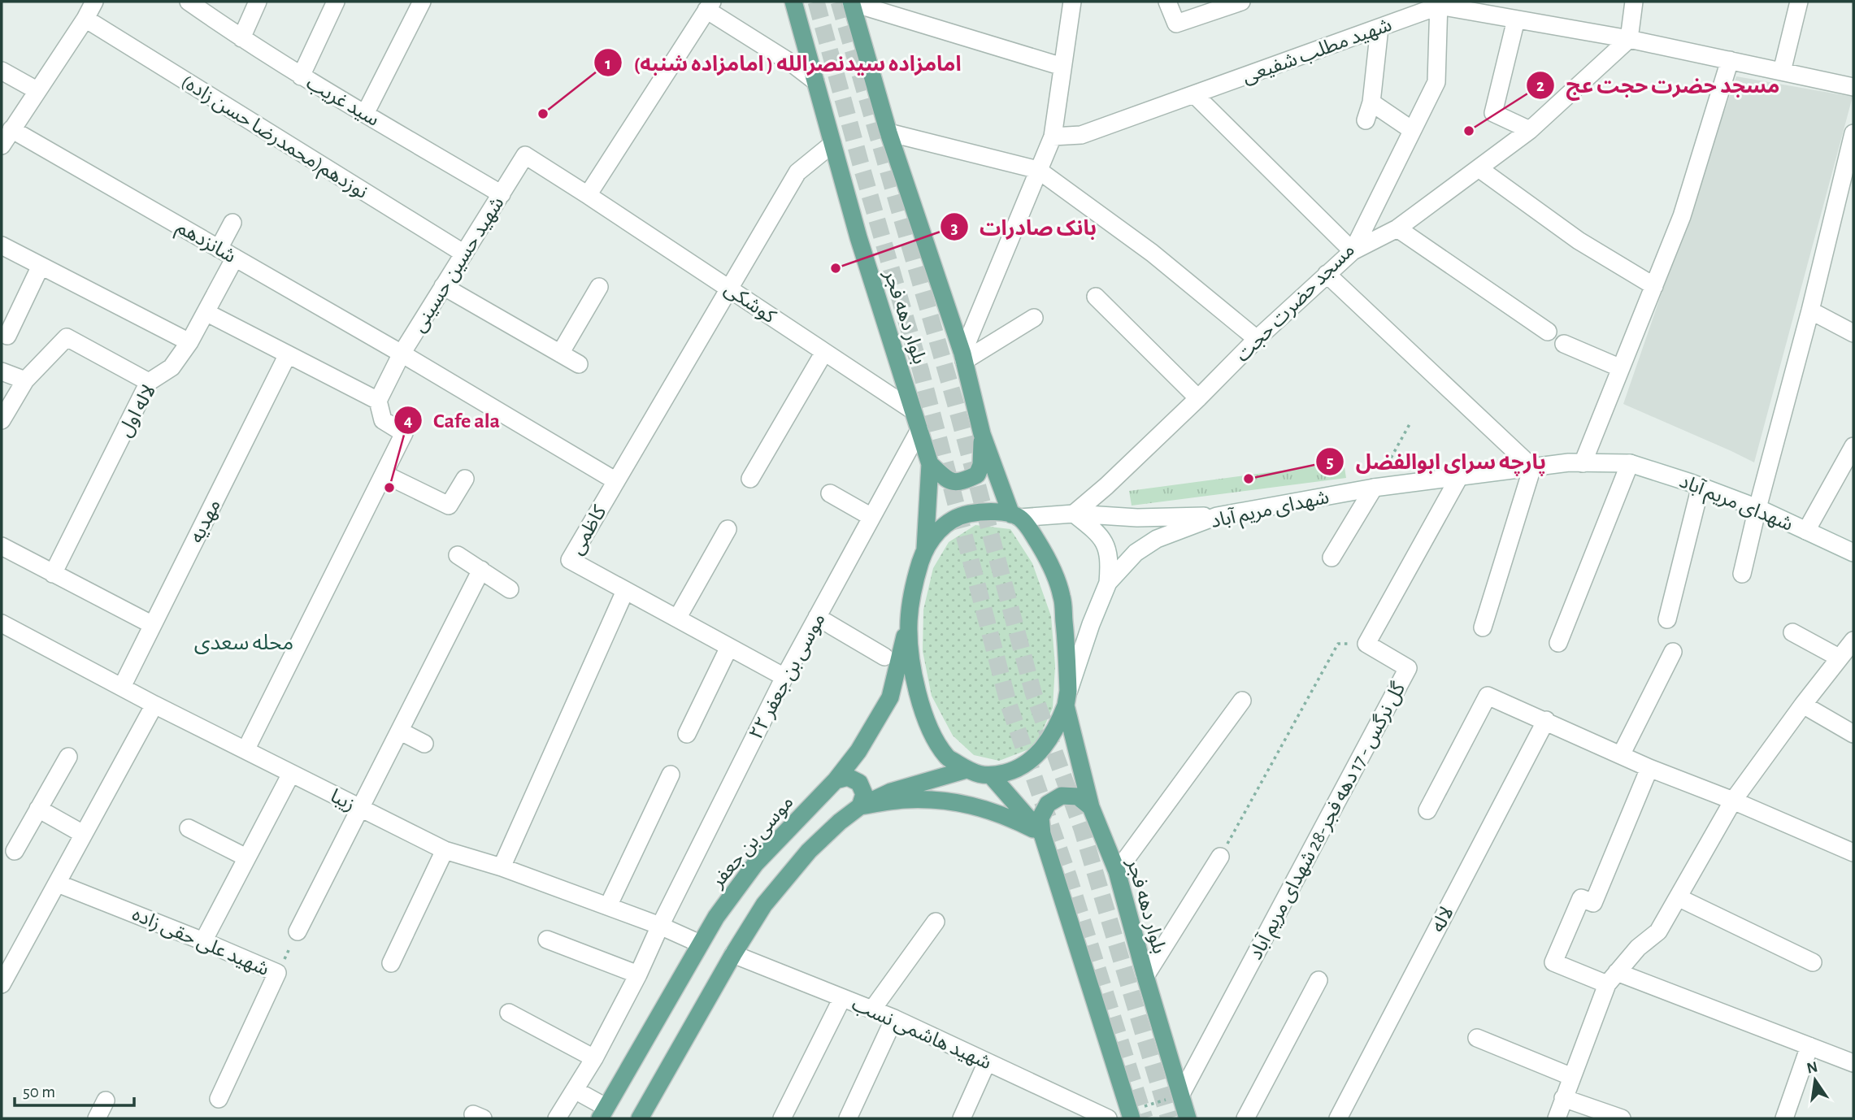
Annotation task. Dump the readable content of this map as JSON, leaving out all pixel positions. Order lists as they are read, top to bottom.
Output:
{
  "streets": {
    "main road": ["بلوار دهه فجر", "موسی بن جعفر"],
    "street": [
      "شهید مطلب شفیعی",
      "سید غریب",
      "نوزدهم(محمدرضا حسن زاده)",
      "شانزدهم",
      "شهید حسین حسینی",
      "کوشکی",
      "مسجد حضرت حجت",
      "لاله اول",
      "شهدای مریم آباد",
      "مهدیه",
      "کاظمی",
      "موسی بن جعفر ۲۲",
      "زیبا",
      "گل نرگس - 17 دهه فجر-28 شهدای مریم آباد",
      "لاله",
      "شهید علی حقی زاده",
      "شهید هاشمی نسب"
    ]
  },
  "crossings": [
    ["شهید مطلب شفیعی", "مسجد حضرت حجت"],
    ["سید غریب", "شهید حسین حسینی"],
    ["نوزدهم(محمدرضا حسن زاده)", "شهید حسین حسینی"],
    ["شانزدهم", "شهید حسین حسینی"],
    ["شانزدهم", "لاله اول"],
    ["شانزدهم", "کاظمی"],
    ["شهید حسین حسینی", "کوشکی"],
    ["کوشکی", "بلوار دهه فجر"],
    ["کوشکی", "کاظمی"],
    ["بلوار دهه فجر", "شهدای مریم آباد"],
    ["بلوار دهه فجر", "کاظمی"],
    ["بلوار دهه فجر", "موسی بن جعفر ۲۲"],
    ["بلوار دهه فجر", "گل نرگس - 17 دهه فجر-28 شهدای مریم آباد"],
    ["مهدیه", "زیبا"],
    ["کاظمی", "موسی بن جعفر ۲۲"],
    ["موسی بن جعفر ۲۲", "زیبا"],
    ["زیبا", "موسی بن جعفر"]
  ],
  "districts": ["محله سعدی"],
  "places": [
    "امامزاده سیدنصرالله ( امامزاده شنبه)",
    "مسجد حضرت حجت عج",
    "بانک صادرات",
    "پارچه سرای ابوالفضل",
    "Cafe ala"
  ],
  "scale_bar": "50 m",
  "north": "top"
}
